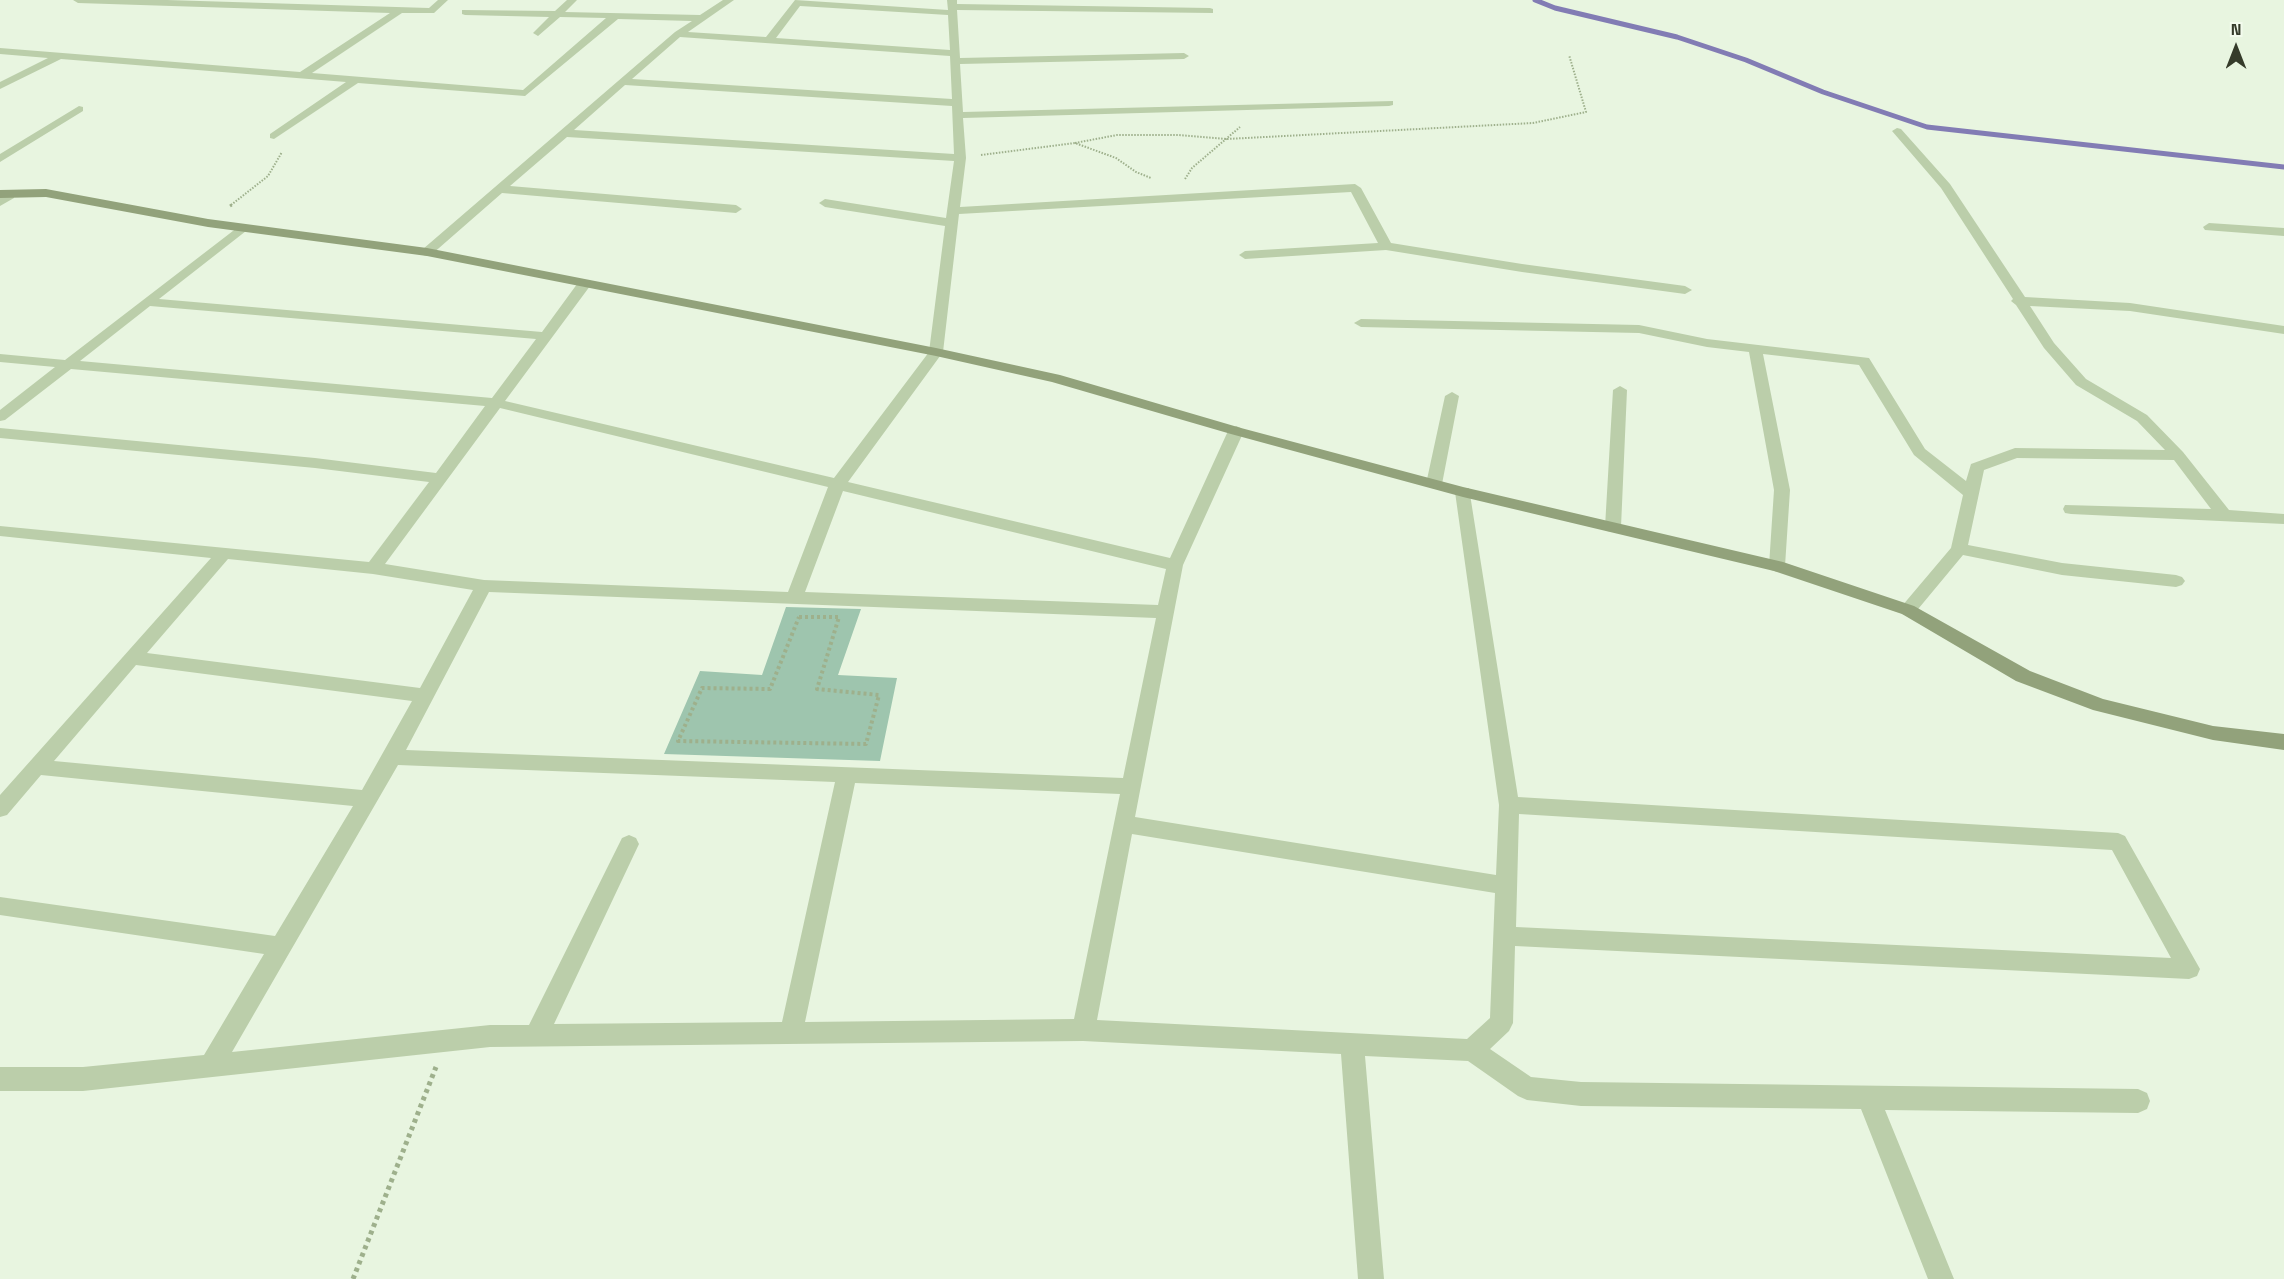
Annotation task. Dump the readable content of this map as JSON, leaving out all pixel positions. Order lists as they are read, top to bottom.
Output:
{
  "north": "top"
}
